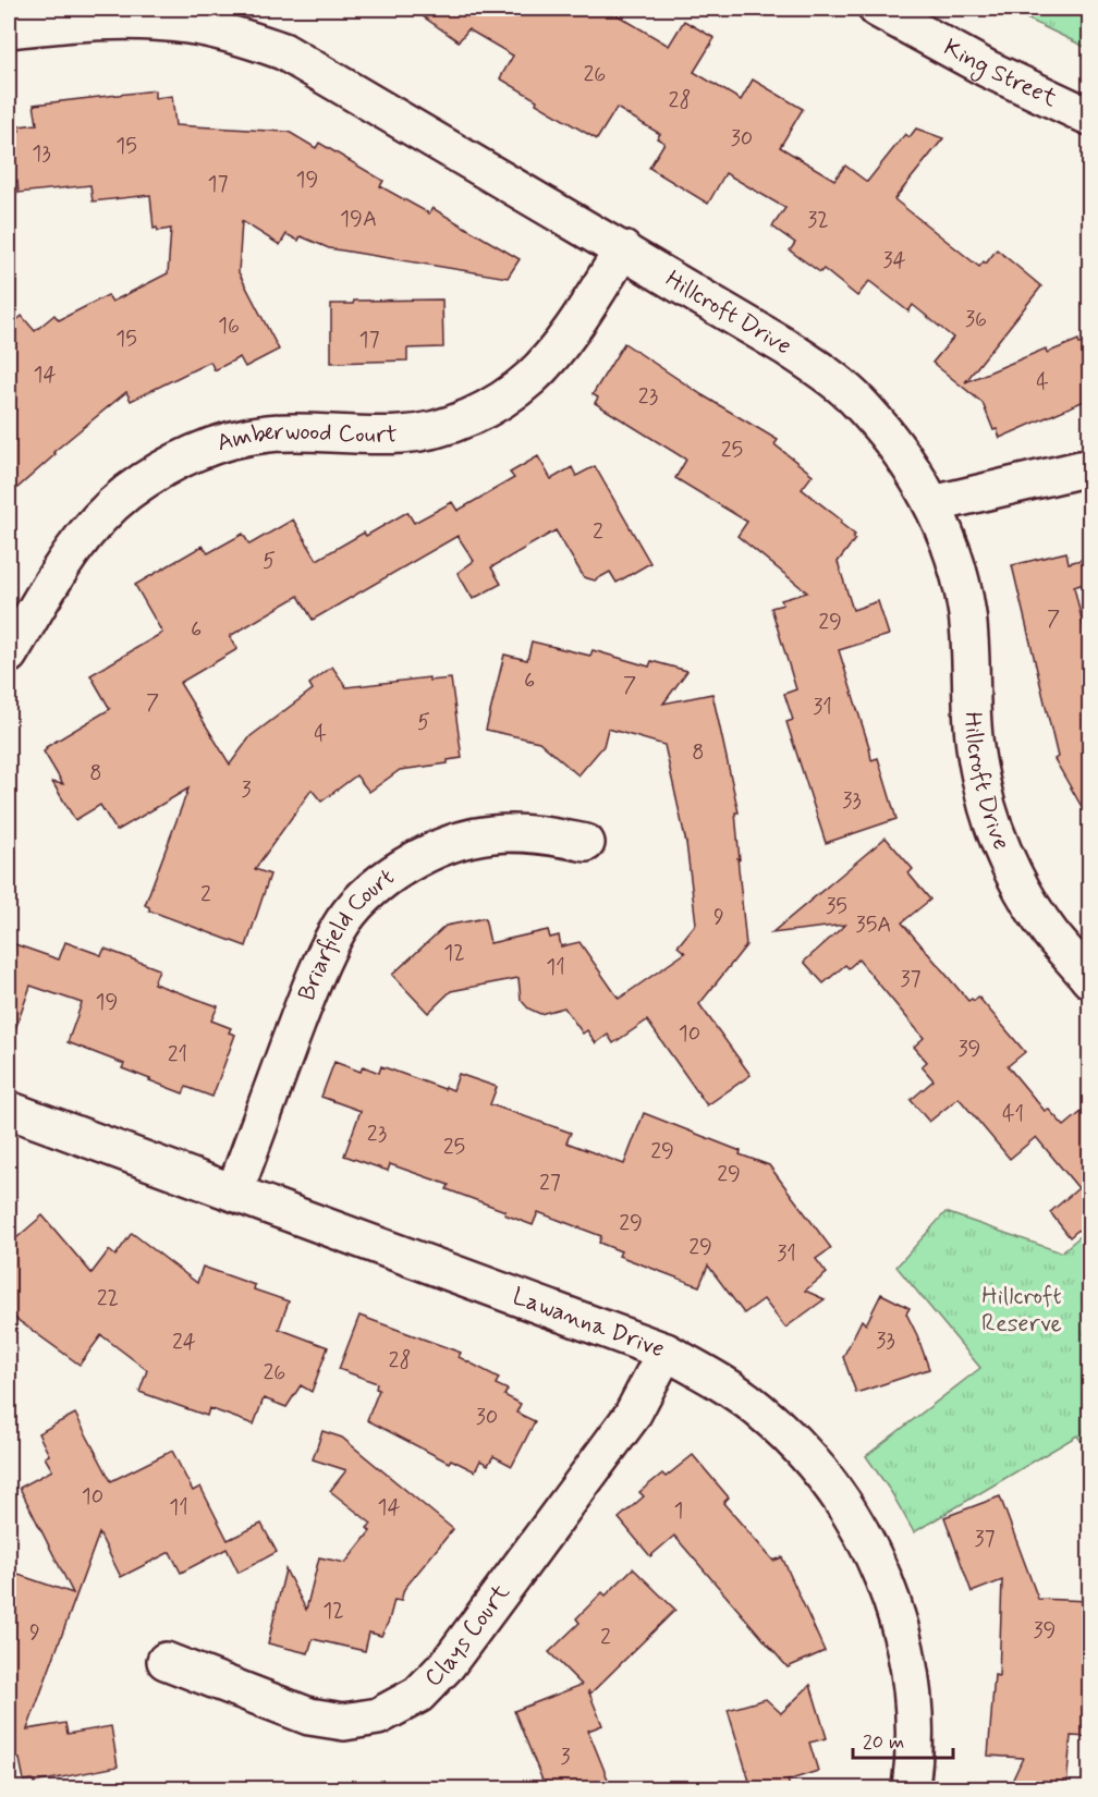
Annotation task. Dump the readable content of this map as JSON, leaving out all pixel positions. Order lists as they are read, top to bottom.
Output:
{
  "streets": {
    "street": [
      "King Street",
      "Hillcroft Drive",
      "Amberwood Court",
      "Briarfield Court",
      "Lawanna Drive",
      "Clays Court"
    ]
  },
  "crossings": [
    ["Hillcroft Drive", "Amberwood Court"],
    ["Briarfield Court", "Lawanna Drive"],
    ["Lawanna Drive", "Clays Court"]
  ],
  "parks": ["Hillcroft Reserve"],
  "house_numbers": [
    "26",
    "28",
    "30",
    "15",
    "13",
    "19",
    "17",
    "19A",
    "32",
    "34",
    "36",
    "16",
    "15",
    "17",
    "14",
    "4",
    "23",
    "25",
    "2",
    "5",
    "7",
    "29",
    "6",
    "6",
    "7",
    "7",
    "31",
    "5",
    "4",
    "8",
    "8",
    "3",
    "33",
    "2",
    "35",
    "9",
    "35A",
    "12",
    "11",
    "37",
    "19",
    "10",
    "39",
    "21",
    "41",
    "23",
    "25",
    "29",
    "29",
    "27",
    "29",
    "29",
    "31",
    "22",
    "33",
    "24",
    "28",
    "26",
    "30",
    "10",
    "11",
    "14",
    "1",
    "37",
    "12",
    "39",
    "9",
    "2",
    "3"
  ],
  "scale_bar": "20 m"
}
